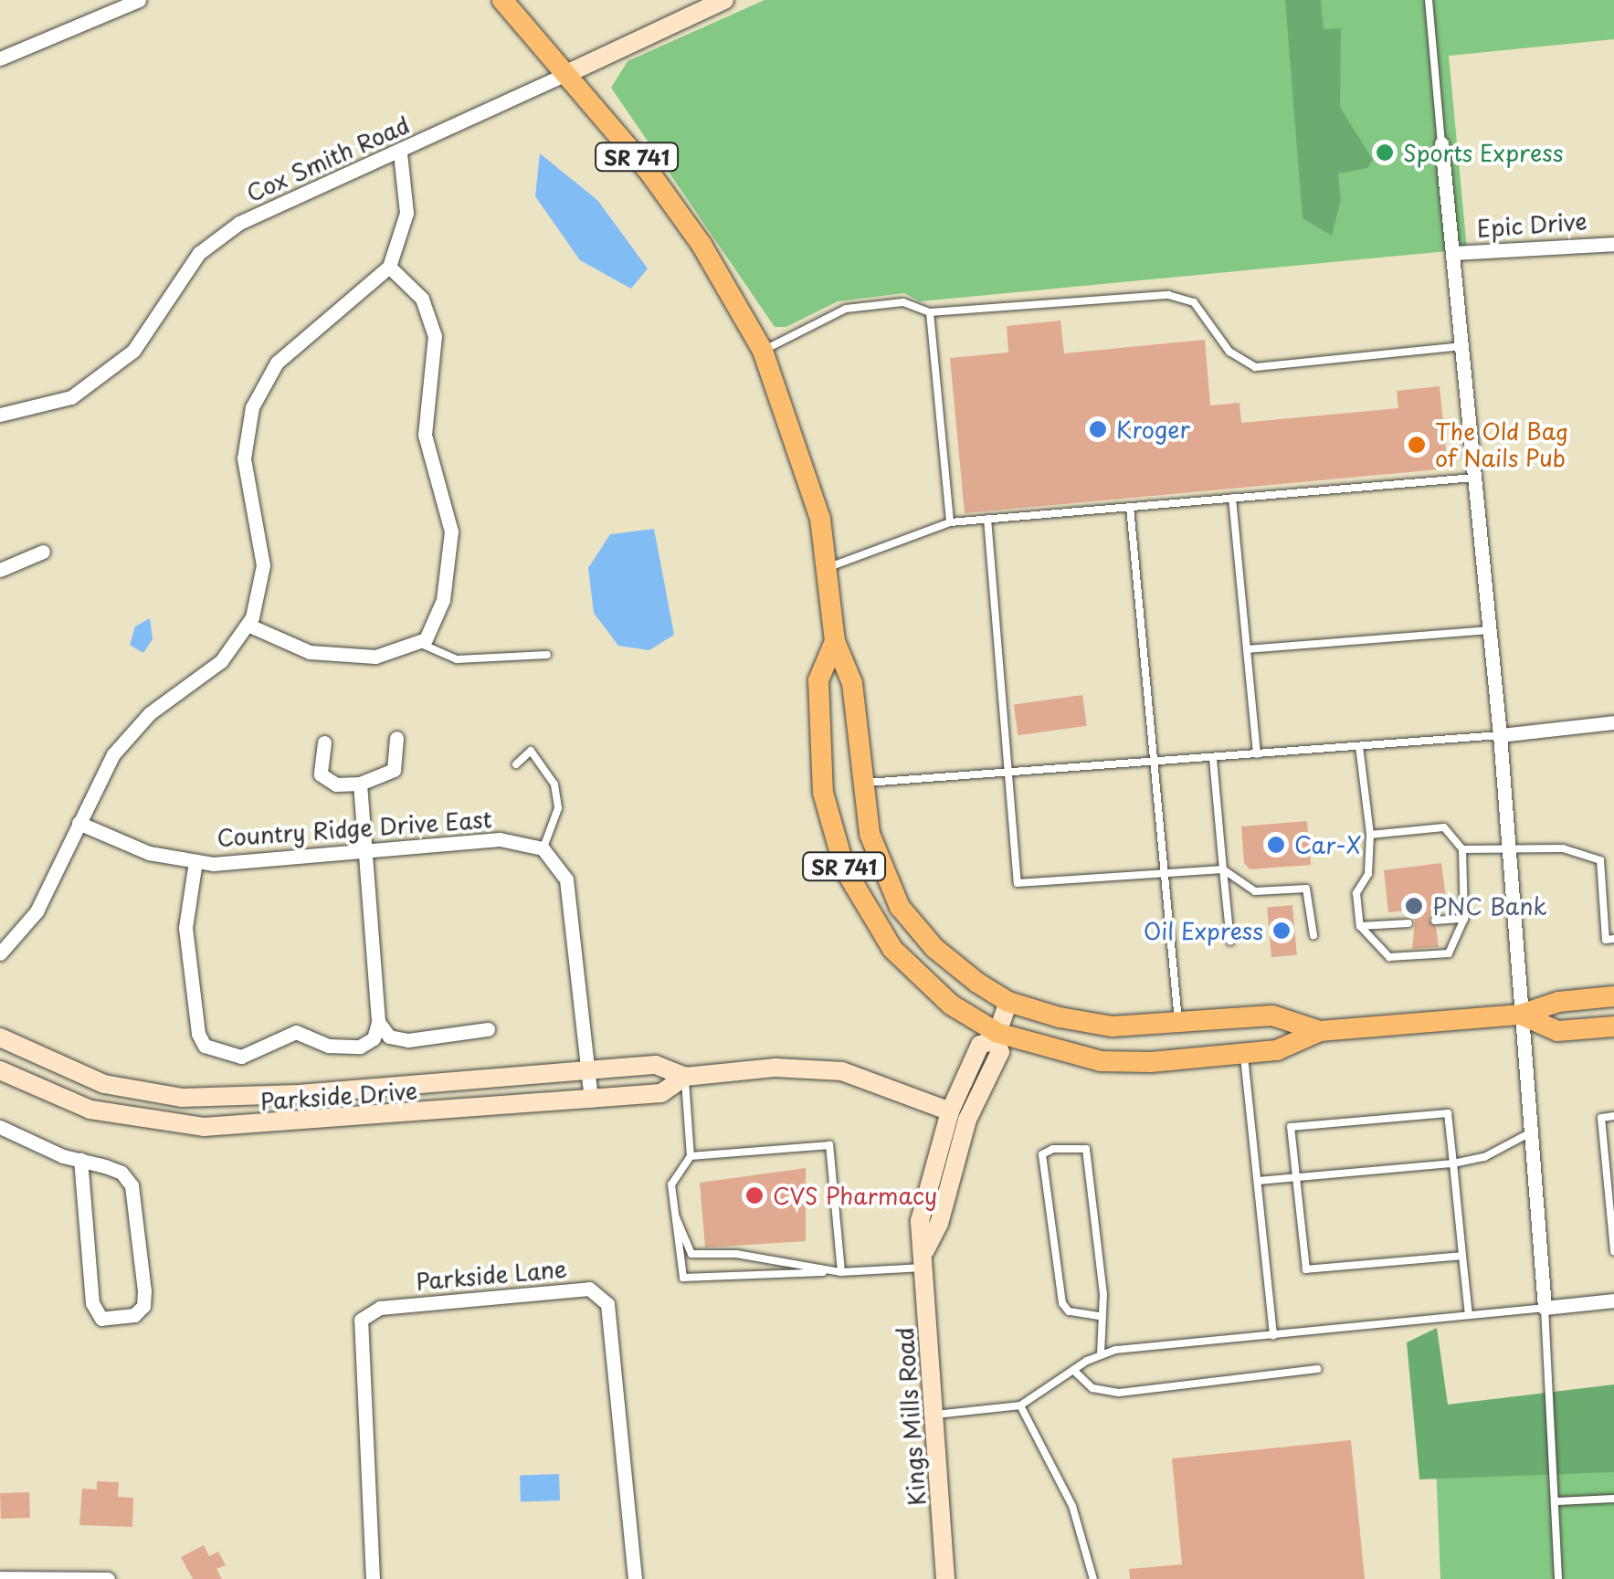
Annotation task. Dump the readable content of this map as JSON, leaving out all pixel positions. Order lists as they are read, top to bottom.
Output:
{
  "streets": {
    "main road": ["SR 741"],
    "street": [
      "Cox Smith Road",
      "Epic Drive",
      "Country Ridge Drive East",
      "Parkside Drive",
      "Parkside Lane",
      "Kings Mills Road"
    ]
  },
  "crossings": [
    ["SR 741", "Cox Smith Road"],
    ["SR 741", "Kings Mills Road"],
    ["Parkside Drive", "Kings Mills Road"]
  ],
  "places": [
    "Sports Express",
    "Kroger",
    "The Old Bag of Nails Pub",
    "Car-X",
    "PNC Bank",
    "Oil Express",
    "CVS Pharmacy"
  ]
}
